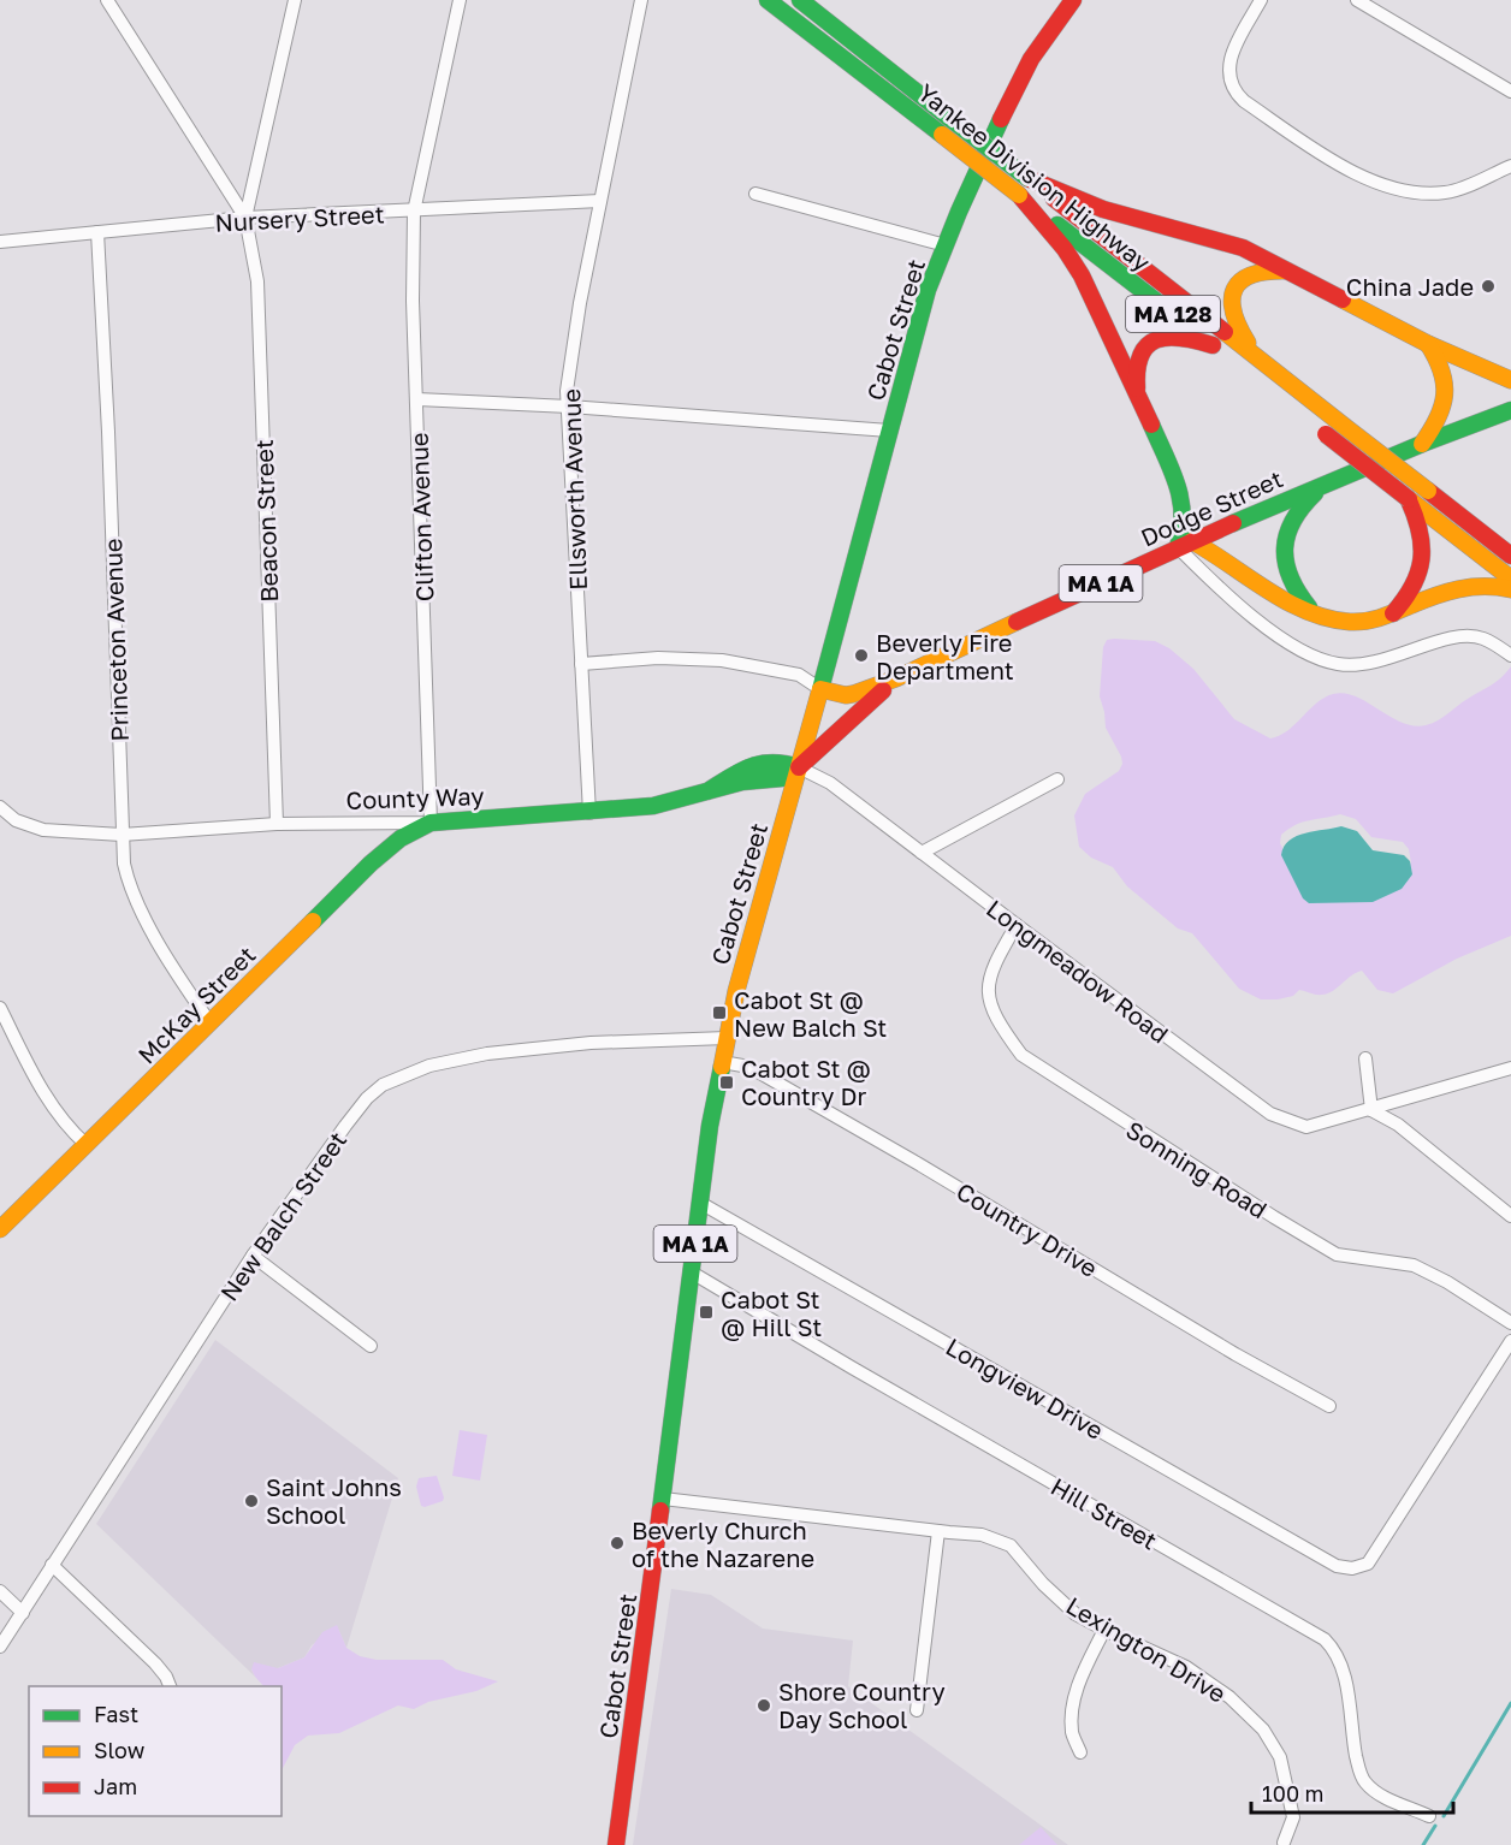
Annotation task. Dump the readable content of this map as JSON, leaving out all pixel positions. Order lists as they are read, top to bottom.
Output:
{
  "streets": {
    "main road": [
      "Yankee Division Highway",
      "MA 128",
      "Cabot Street",
      "Dodge Street",
      "MA 1A",
      "County Way",
      "McKay Street"
    ],
    "street": [
      "Nursery Street",
      "Ellsworth Avenue",
      "Clifton Avenue",
      "Beacon Street",
      "Princeton Avenue",
      "Longmeadow Road",
      "Sonning Road",
      "New Balch Street",
      "Country Drive",
      "Longview Drive",
      "Hill Street",
      "Lexington Drive"
    ]
  },
  "crossings": [
    ["Nursery Street", "Ellsworth Avenue"],
    ["Nursery Street", "Clifton Avenue"],
    ["Nursery Street", "Beacon Street"],
    ["Nursery Street", "Princeton Avenue"],
    ["Cabot Street", "Dodge Street"],
    ["Cabot Street", "County Way"],
    ["Cabot Street", "Longmeadow Road"],
    ["Cabot Street", "New Balch Street"],
    ["Cabot Street", "Country Drive"],
    ["Cabot Street", "Longview Drive"],
    ["Cabot Street", "Hill Street"],
    ["Cabot Street", "Lexington Drive"],
    ["Ellsworth Avenue", "County Way"],
    ["Dodge Street", "County Way"],
    ["Dodge Street", "Longmeadow Road"],
    ["Clifton Avenue", "County Way"],
    ["Clifton Avenue", "McKay Street"],
    ["Beacon Street", "County Way"],
    ["Princeton Avenue", "County Way"],
    ["Princeton Avenue", "McKay Street"],
    ["County Way", "Longmeadow Road"],
    ["County Way", "McKay Street"],
    ["Longmeadow Road", "Sonning Road"]
  ],
  "places": {
    "other": [
      "China Jade",
      "Beverly Fire Department",
      "Saint Johns School",
      "Beverly Church of the Nazarene",
      "Shore Country Day School"
    ],
    "transit": ["Cabot St @ New Balch St", "Cabot St @ Country Dr", "Cabot St @ Hill St"]
  },
  "legend": ["Fast", "Slow", "Jam"],
  "scale_bar": "100 m"
}
